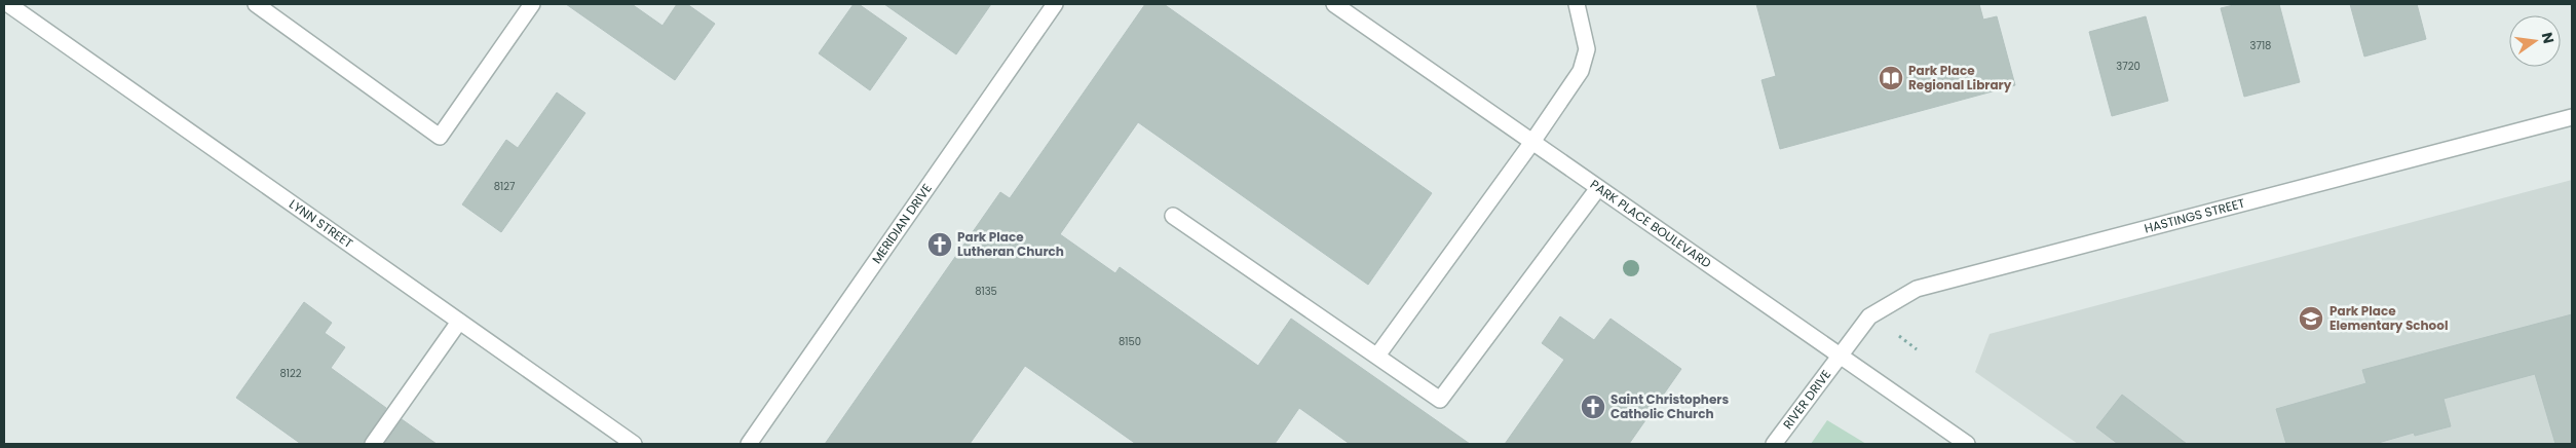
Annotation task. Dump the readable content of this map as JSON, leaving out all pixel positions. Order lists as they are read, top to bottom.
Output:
{
  "streets": {
    "street": [
      "HASTINGS STREET",
      "LYNN STREET",
      "MERIDIAN DRIVE",
      "PARK PLACE BOULEVARD",
      "RIVER DRIVE"
    ]
  },
  "crossings": [
    ["HASTINGS STREET", "PARK PLACE BOULEVARD"],
    ["HASTINGS STREET", "RIVER DRIVE"],
    ["PARK PLACE BOULEVARD", "RIVER DRIVE"]
  ],
  "places": {
    "library": ["Park Place Regional Library"],
    "church": ["Park Place Lutheran Church", "Saint Christophers Catholic Church"],
    "school or university": ["Park Place Elementary School"]
  },
  "house_numbers": [
    "3718",
    "3720",
    "8127",
    "8135",
    "8150",
    "8122"
  ],
  "north": "right"
}
